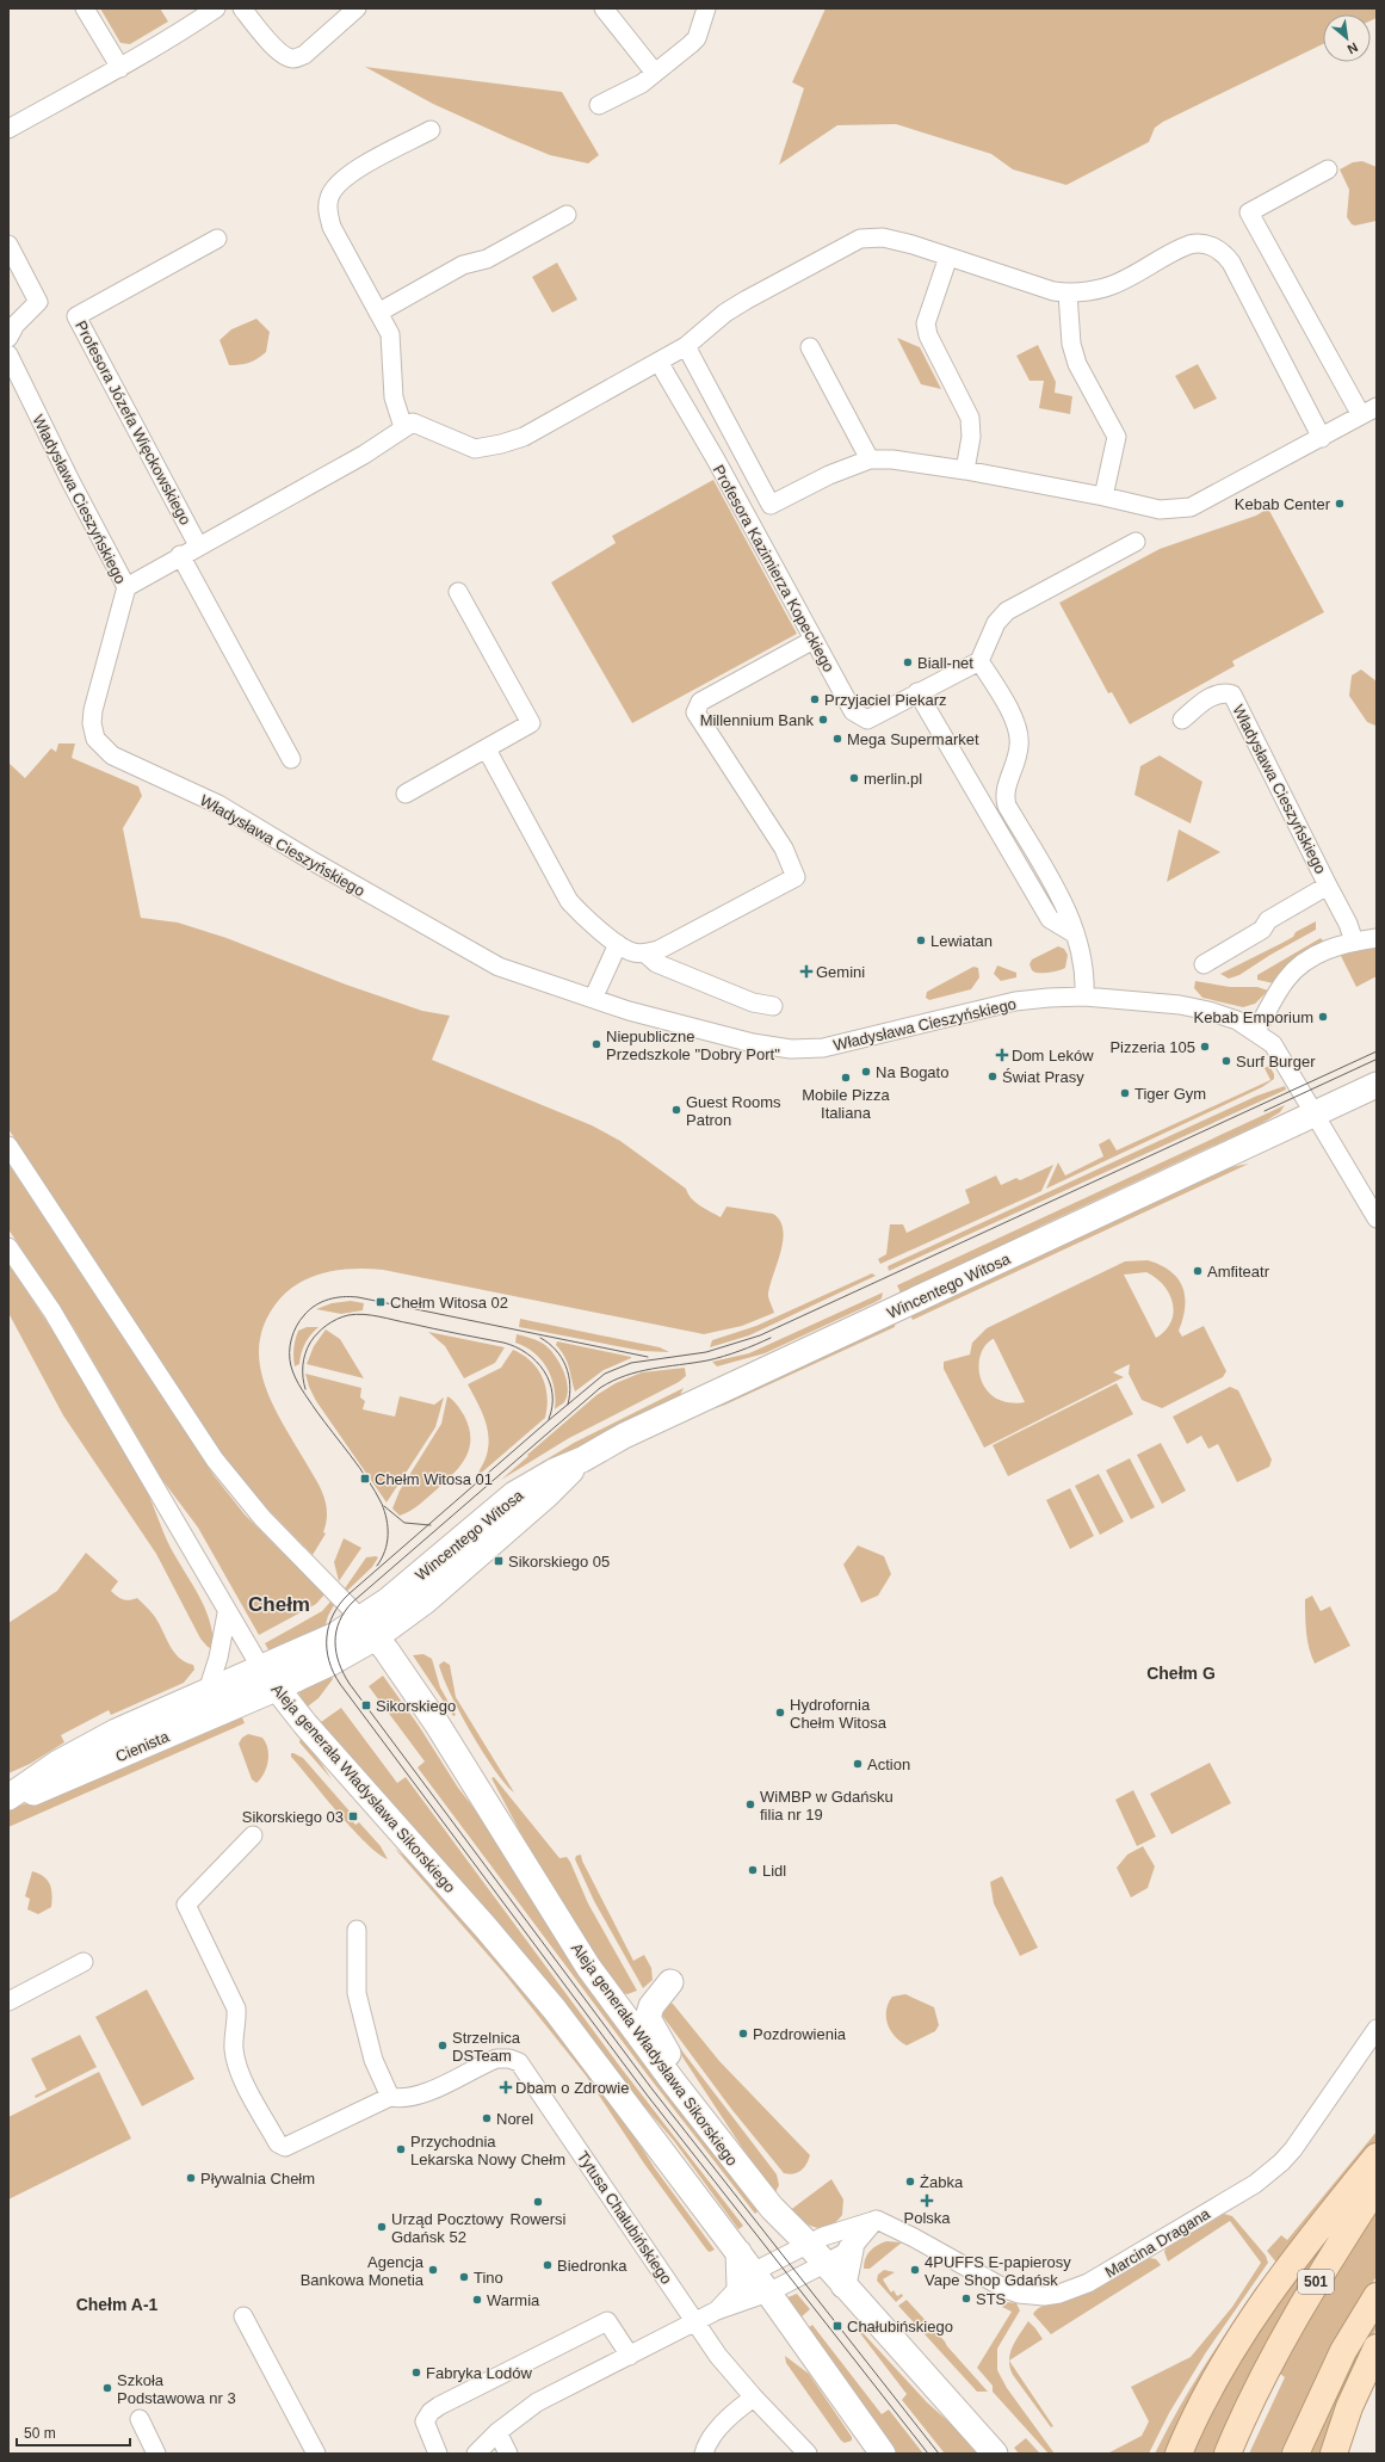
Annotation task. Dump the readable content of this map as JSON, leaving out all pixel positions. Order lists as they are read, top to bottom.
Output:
{
  "streets": {
    "main road": ["501"],
    "street": [
      "Profesora Józefa Więckowskiego",
      "Władysława Cieszyńskiego",
      "Profesora Kazimierza Kopeckiego",
      "Wincentego Witosa",
      "Cienista",
      "Aleja generała Władysława Sikorskiego",
      "Tytusa Chałubińskiego",
      "Marcina Dragana"
    ]
  },
  "crossings": [
    ["Władysława Cieszyńskiego", "Wincentego Witosa"],
    ["Wincentego Witosa", "Cienista"],
    ["Wincentego Witosa", "Aleja generała Władysława Sikorskiego"],
    ["Cienista", "Aleja generała Władysława Sikorskiego"]
  ],
  "districts": ["Chełm", "Chełm G", "Chełm A-1"],
  "places": {
    "other": [
      "Kebab Center",
      "Biall-net",
      "Przyjaciel Piekarz",
      "Millennium Bank",
      "Mega Supermarket",
      "merlin.pl",
      "Lewiatan",
      "Kebab Emporium",
      "Niepubliczne Przedszkole \"Dobry Port\"",
      "Pizzeria 105",
      "Surf Burger",
      "Na Bogato",
      "Świat Prasy",
      "Mobile Pizza Italiana",
      "Tiger Gym",
      "Guest Rooms Patron",
      "Amfiteatr",
      "Hydrofornia Chełm Witosa",
      "Action",
      "WiMBP w Gdańsku filia nr 19",
      "Lidl",
      "Pozdrowienia",
      "Strzelnica DSTeam",
      "Norel",
      "Przychodnia Lekarska Nowy Chełm",
      "Pływalnia Chełm",
      "Żabka",
      "Rowersi",
      "Urząd Pocztowy Gdańsk 52",
      "Biedronka",
      "Agencja Bankowa Monetia",
      "4PUFFS E-papierosy Vape Shop Gdańsk",
      "Tino",
      "STS",
      "Warmia",
      "Fabryka Lodów",
      "Szkoła Podstawowa nr 3"
    ],
    "health": [
      "Gemini",
      "Dom Leków",
      "Dbam o Zdrowie",
      "Polska"
    ],
    "transit": [
      "Chełm Witosa 02",
      "Chełm Witosa 01",
      "Sikorskiego 05",
      "Sikorskiego",
      "Sikorskiego 03",
      "Chałubińskiego"
    ]
  },
  "scale_bar": "50 m",
  "north": "bottom right"
}
